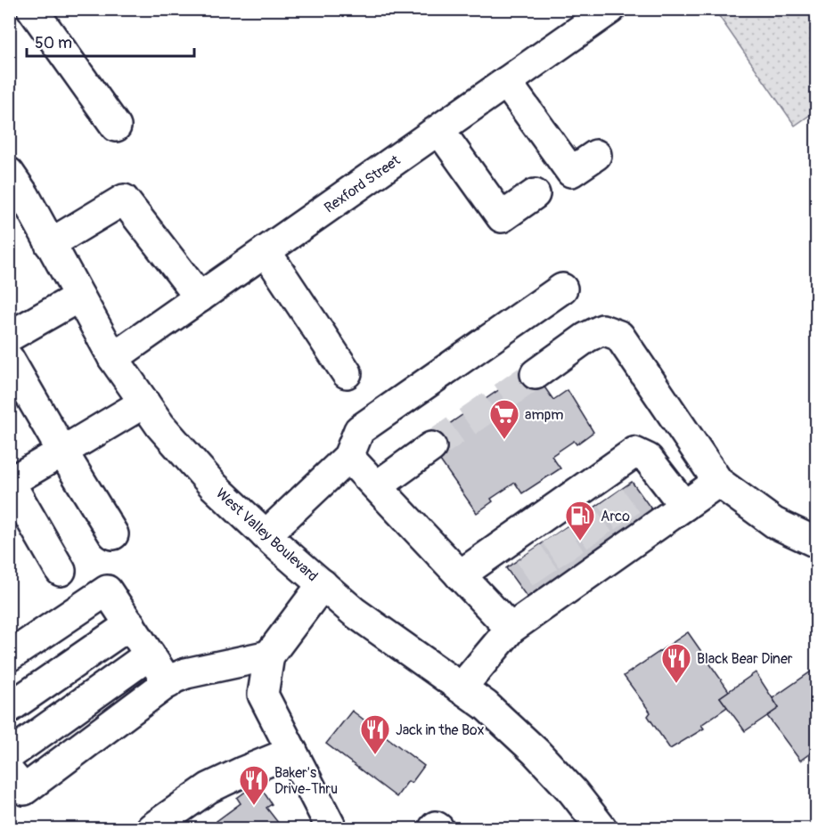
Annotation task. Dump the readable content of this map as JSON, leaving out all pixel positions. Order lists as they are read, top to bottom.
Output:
{
  "streets": {
    "main road": ["Rexford Street", "West Valley Boulevard"]
  },
  "crossings": [
    ["Rexford Street", "West Valley Boulevard"]
  ],
  "places": {
    "supermarket": ["ampm"],
    "fuel station": ["Arco"],
    "restaurant": ["Black Bear Diner", "Jack in the Box", "Baker's Drive-Thru"]
  },
  "scale_bar": "50 m"
}
